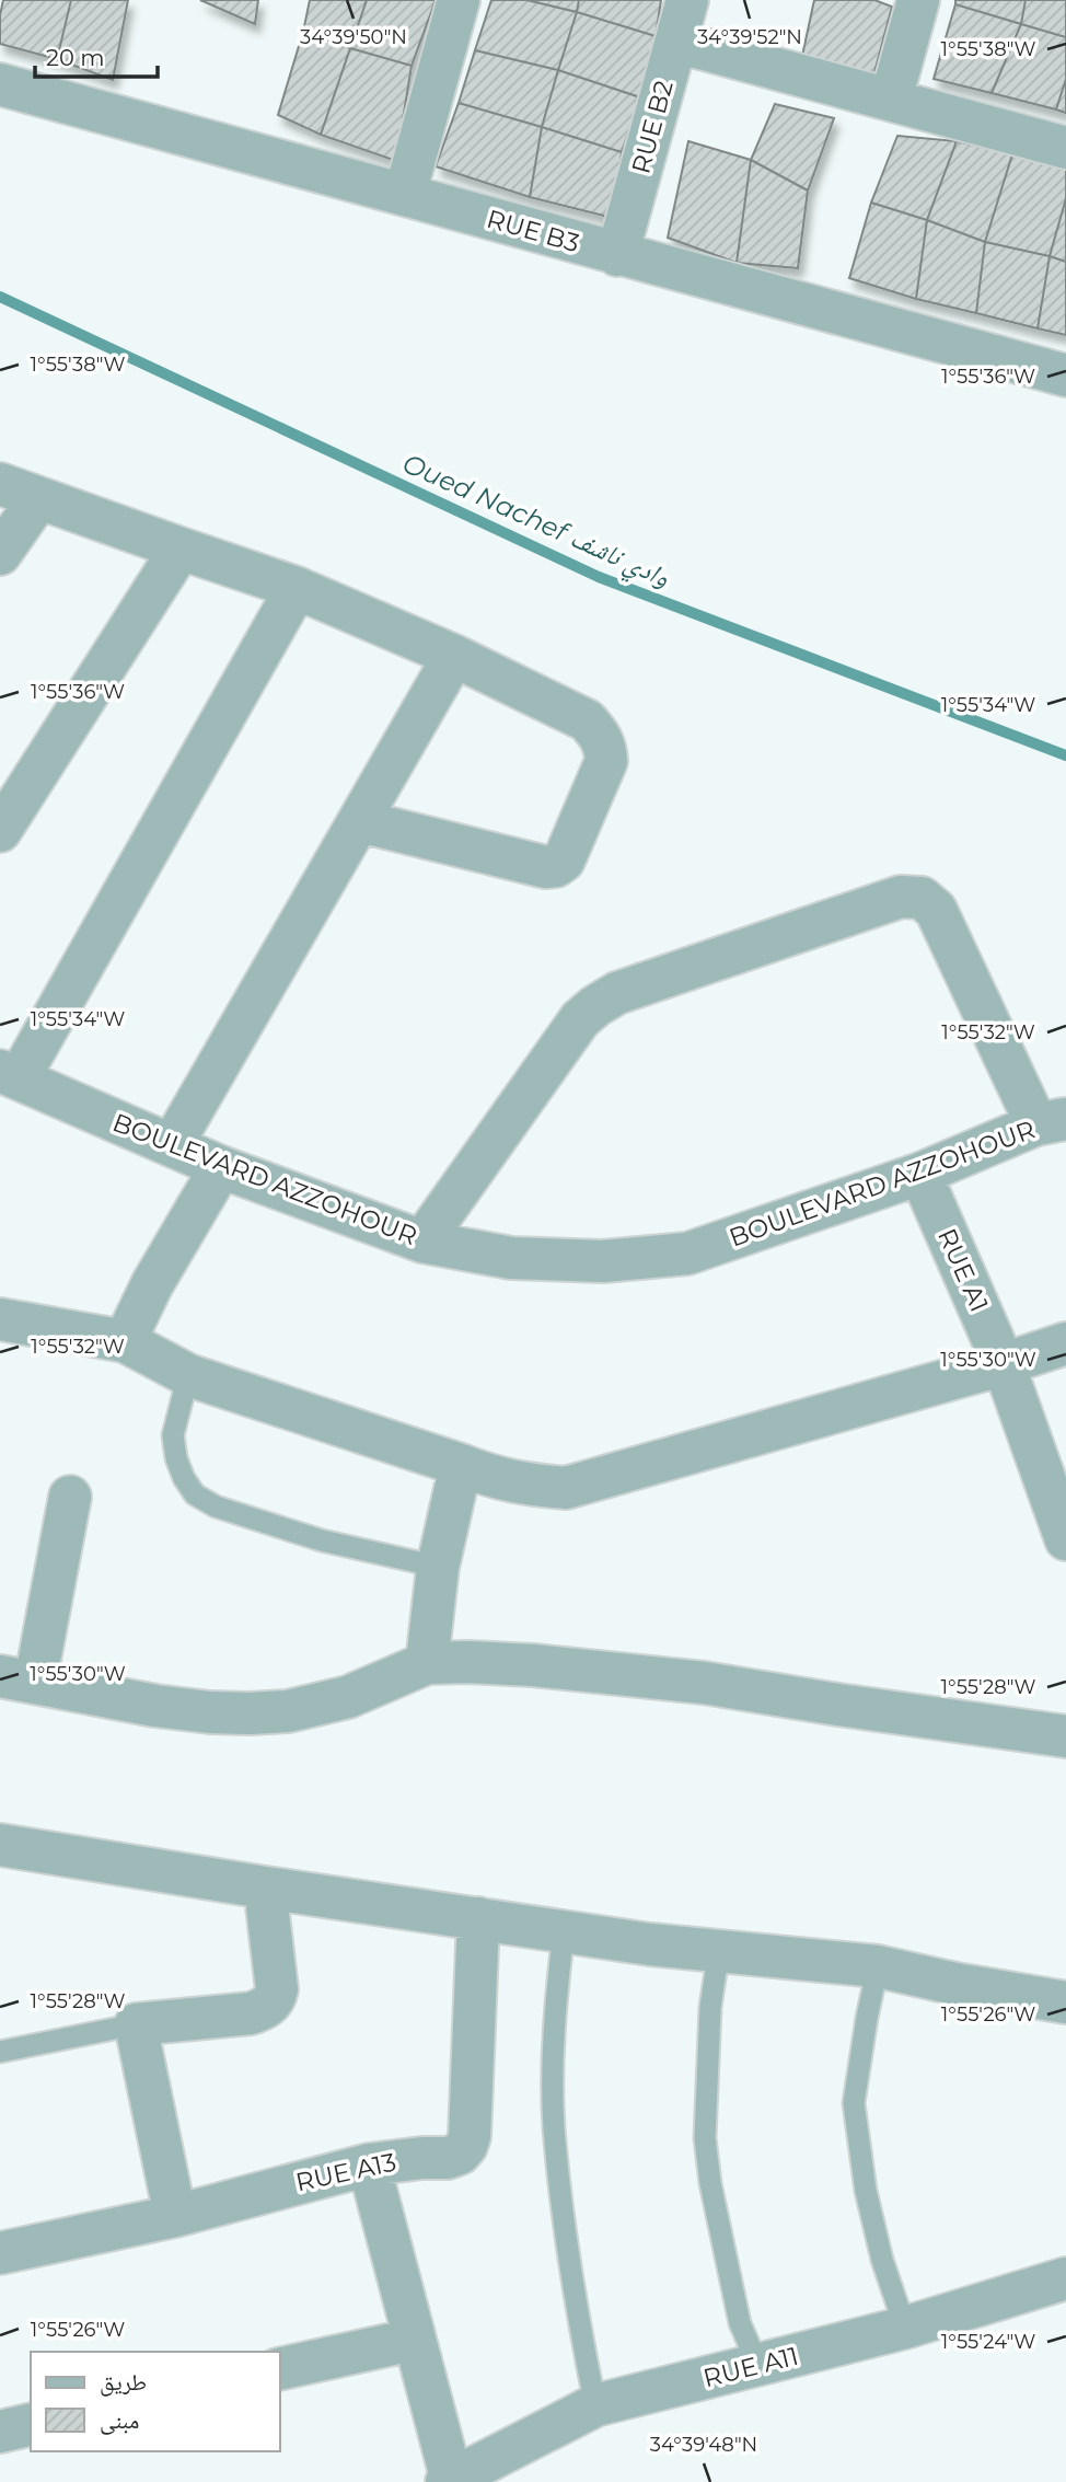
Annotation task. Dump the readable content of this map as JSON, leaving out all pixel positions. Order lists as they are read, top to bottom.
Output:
{
  "streets": {
    "street": [
      "RUE B2",
      "RUE B3",
      "BOULEVARD AZZOHOUR",
      "RUE A1",
      "RUE A13",
      "RUE A11"
    ]
  },
  "crossings": [
    ["RUE B2", "RUE B3"],
    ["BOULEVARD AZZOHOUR", "RUE A1"]
  ],
  "water": ["Oued Nachef وادي ناشف"],
  "legend": ["طريق", "مبنى"],
  "scale_bar": "20 m",
  "coordinates": [
    "34°39'50\"N",
    "34°39'52\"N",
    "1°55'38\"W",
    "1°55'36\"W",
    "1°55'34\"W",
    "1°55'32\"W",
    "1°55'30\"W",
    "1°55'28\"W",
    "1°55'26\"W",
    "1°55'24\"W",
    "34°39'48\"N"
  ]
}
